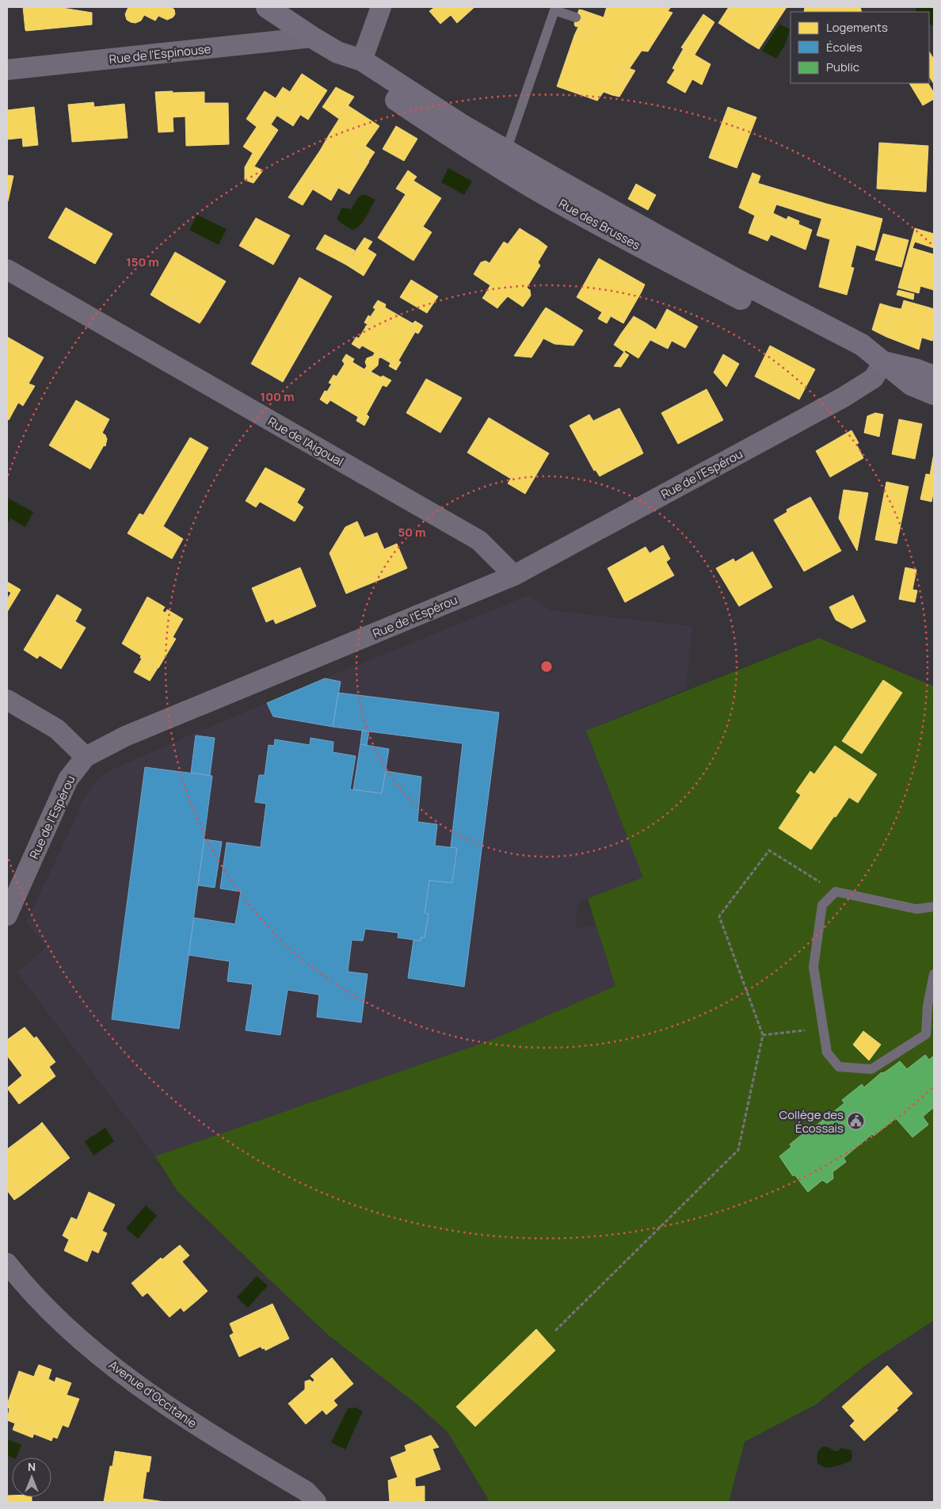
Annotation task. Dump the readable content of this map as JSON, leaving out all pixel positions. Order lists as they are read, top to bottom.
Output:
{
  "streets": {
    "street": [
      "Rue de l'Espinouse",
      "Rue des Brusses",
      "Rue de l'Aigoual",
      "Rue de l'Espérou",
      "Avenue d'Occitanie"
    ]
  },
  "crossings": [
    ["Rue de l'Espinouse", "Rue des Brusses"],
    ["Rue des Brusses", "Rue de l'Espérou"],
    ["Rue de l'Aigoual", "Rue de l'Espérou"]
  ],
  "places": {
    "public building": ["Collège des Écossais"]
  },
  "legend": ["Logements", "Écoles", "Public"],
  "north": "top",
  "rings": ["150 m", "100 m", "50 m"]
}
